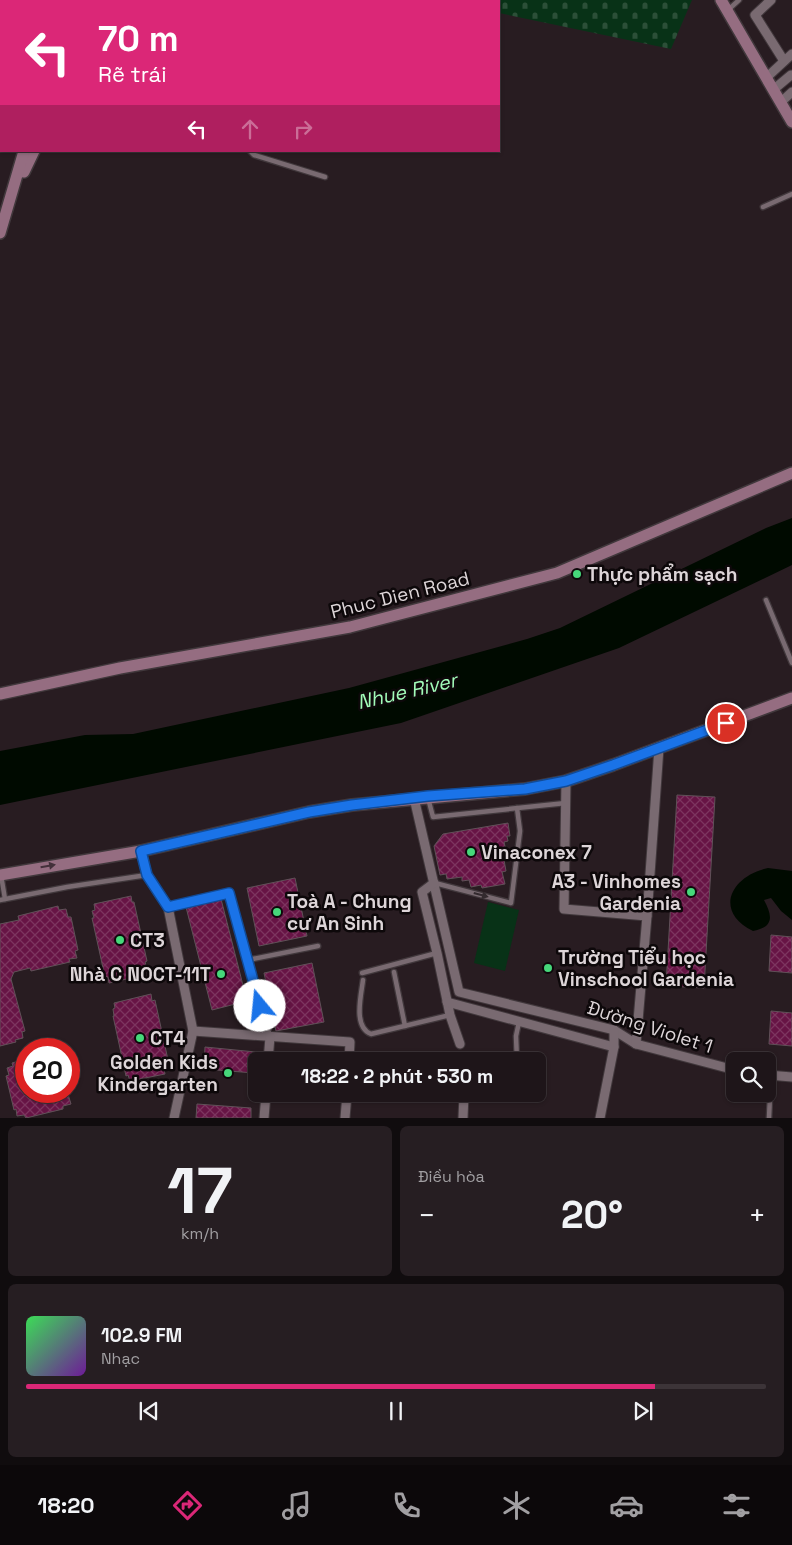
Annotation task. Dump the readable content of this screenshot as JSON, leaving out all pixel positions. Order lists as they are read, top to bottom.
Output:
{
  "streets": {
    "street": ["Phuc Dien Road", "Đường Violet 1"]
  },
  "water": ["Nhue River"],
  "places": [
    "Thực phẩm sạch",
    "Vinaconex 7",
    "A3 - Vinhomes Gardenia",
    "Toà A - Chung cư An Sinh",
    "CT3",
    "Trường Tiểu học Vinschool Gardenia",
    "Nhà C NOCT-11T",
    "CT4",
    "Golden Kids Kindergarten"
  ],
  "page": {
    "turn": ["70 m", "Rẽ trái"],
    "limit": "20",
    "trip": "18:22 · 2 phút · 530 m",
    "tile": [
      ["17", "km/h"],
      "Điều hòa"
    ],
    "heat": ["−", "20°", "+"],
    "song": ["102.9 FM", "Nhạc"],
    "tabs": "18:20"
  }
}
